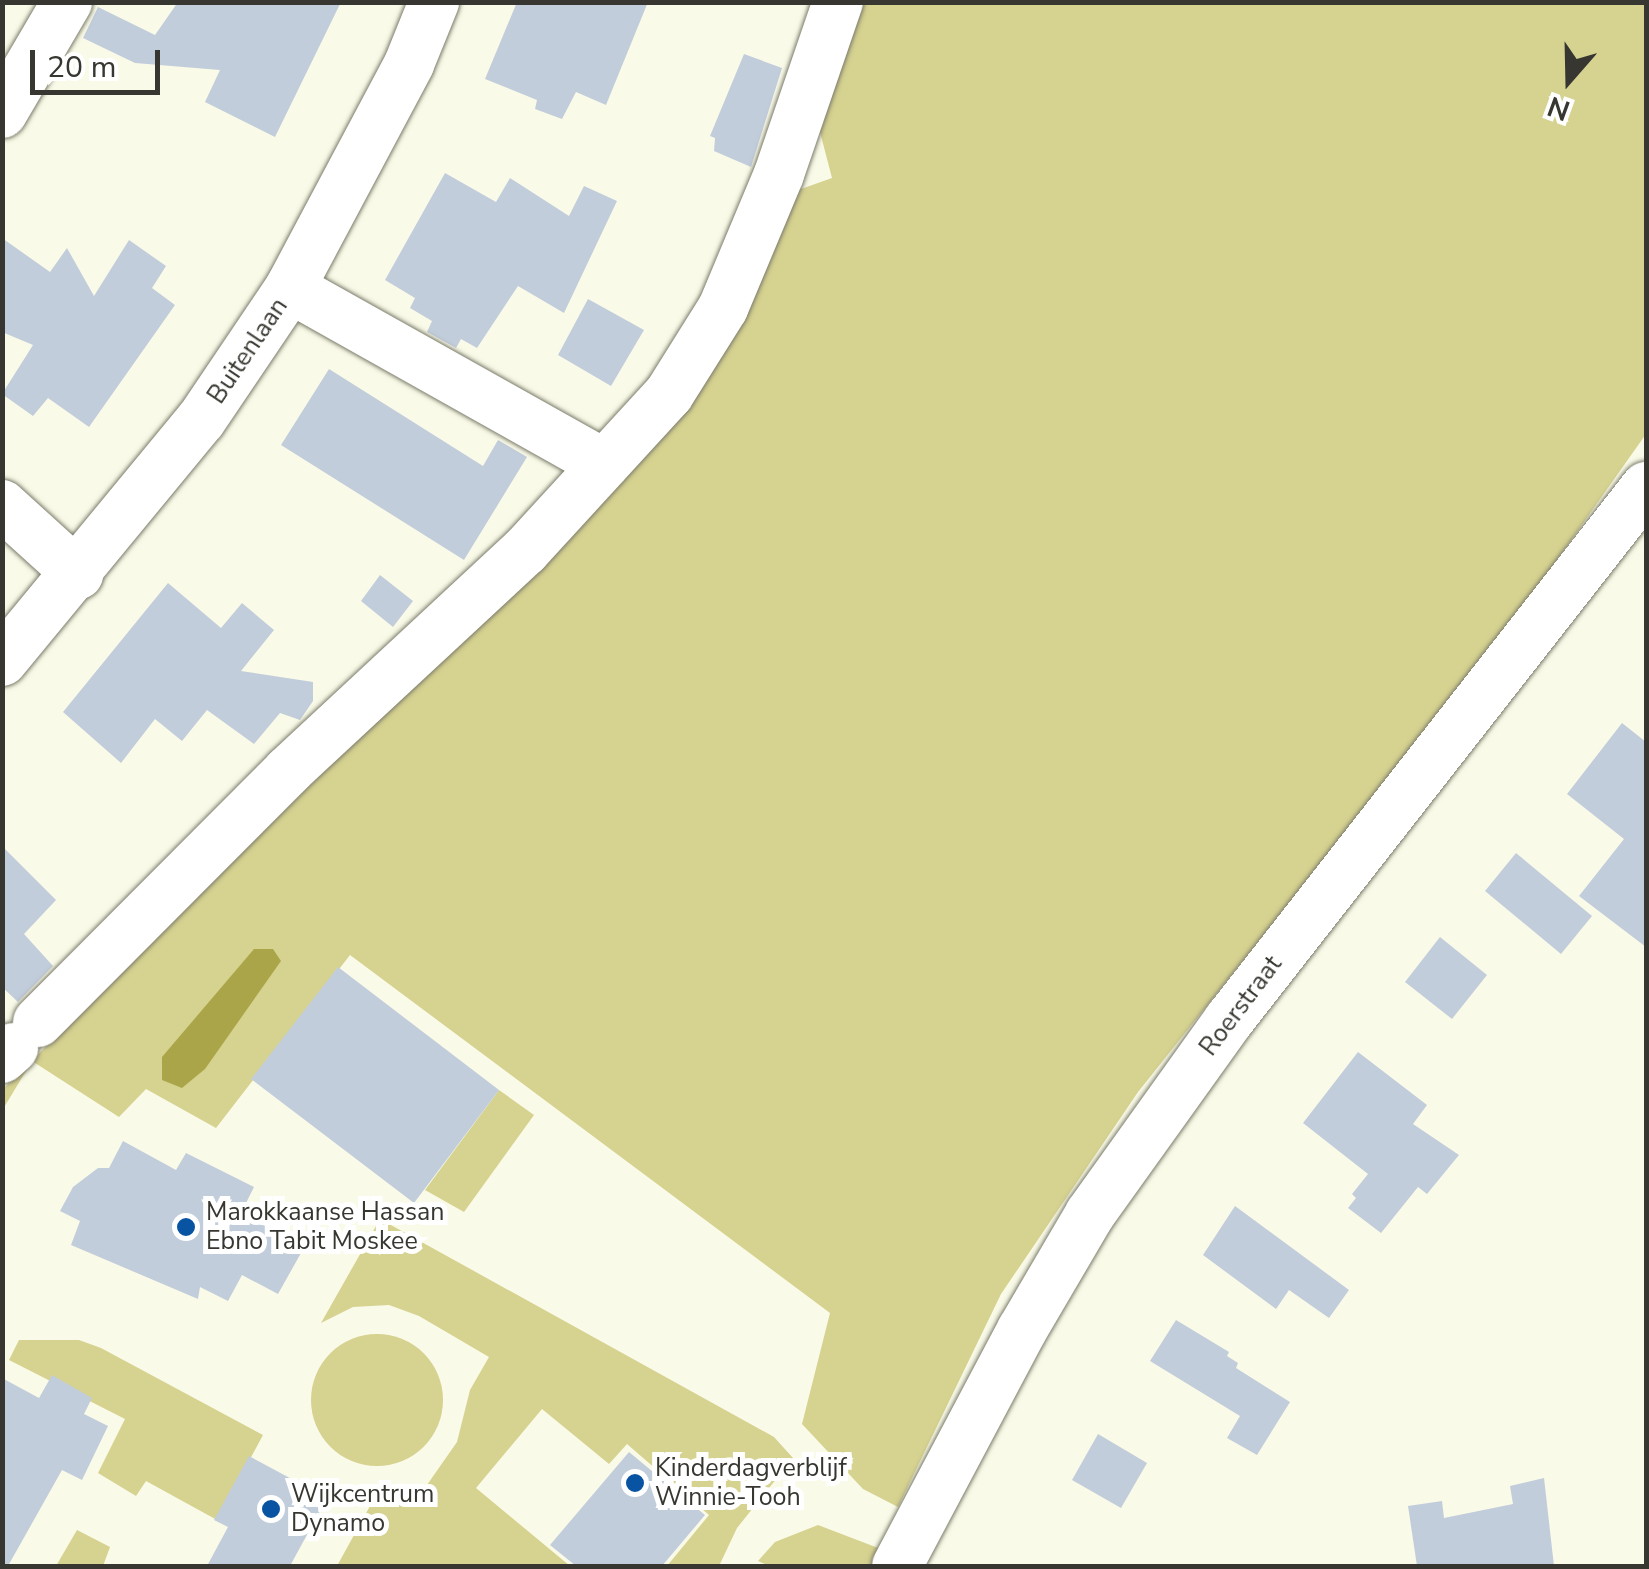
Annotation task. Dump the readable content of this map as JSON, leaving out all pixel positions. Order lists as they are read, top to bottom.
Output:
{
  "streets": {
    "street": ["Buitenlaan", "Roerstraat"]
  },
  "places": ["Marokkaanse Hassan Ebno Tabit Moskee", "Kinderdagverblijf Winnie-Tooh", "Wijkcentrum Dynamo"],
  "scale_bar": "20 m",
  "north": "bottom"
}
